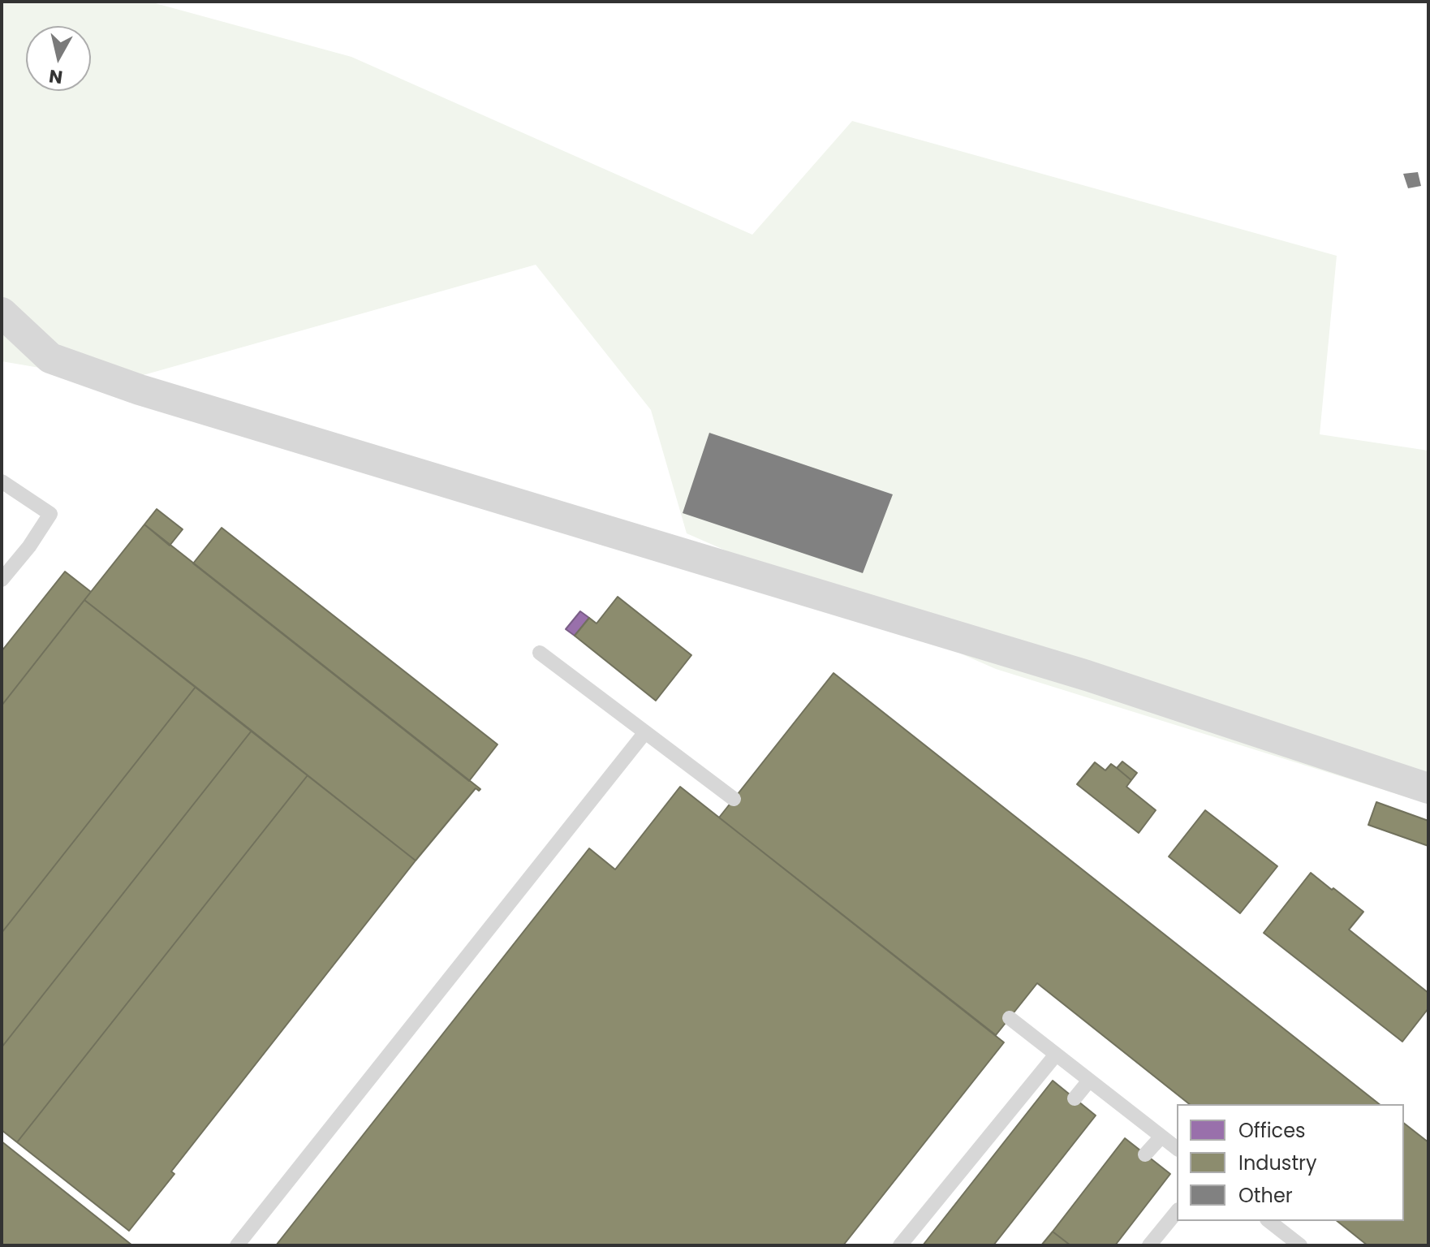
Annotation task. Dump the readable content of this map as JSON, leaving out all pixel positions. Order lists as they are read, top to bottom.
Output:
{
  "legend": ["Offices", "Industry", "Other"],
  "north": "bottom"
}
